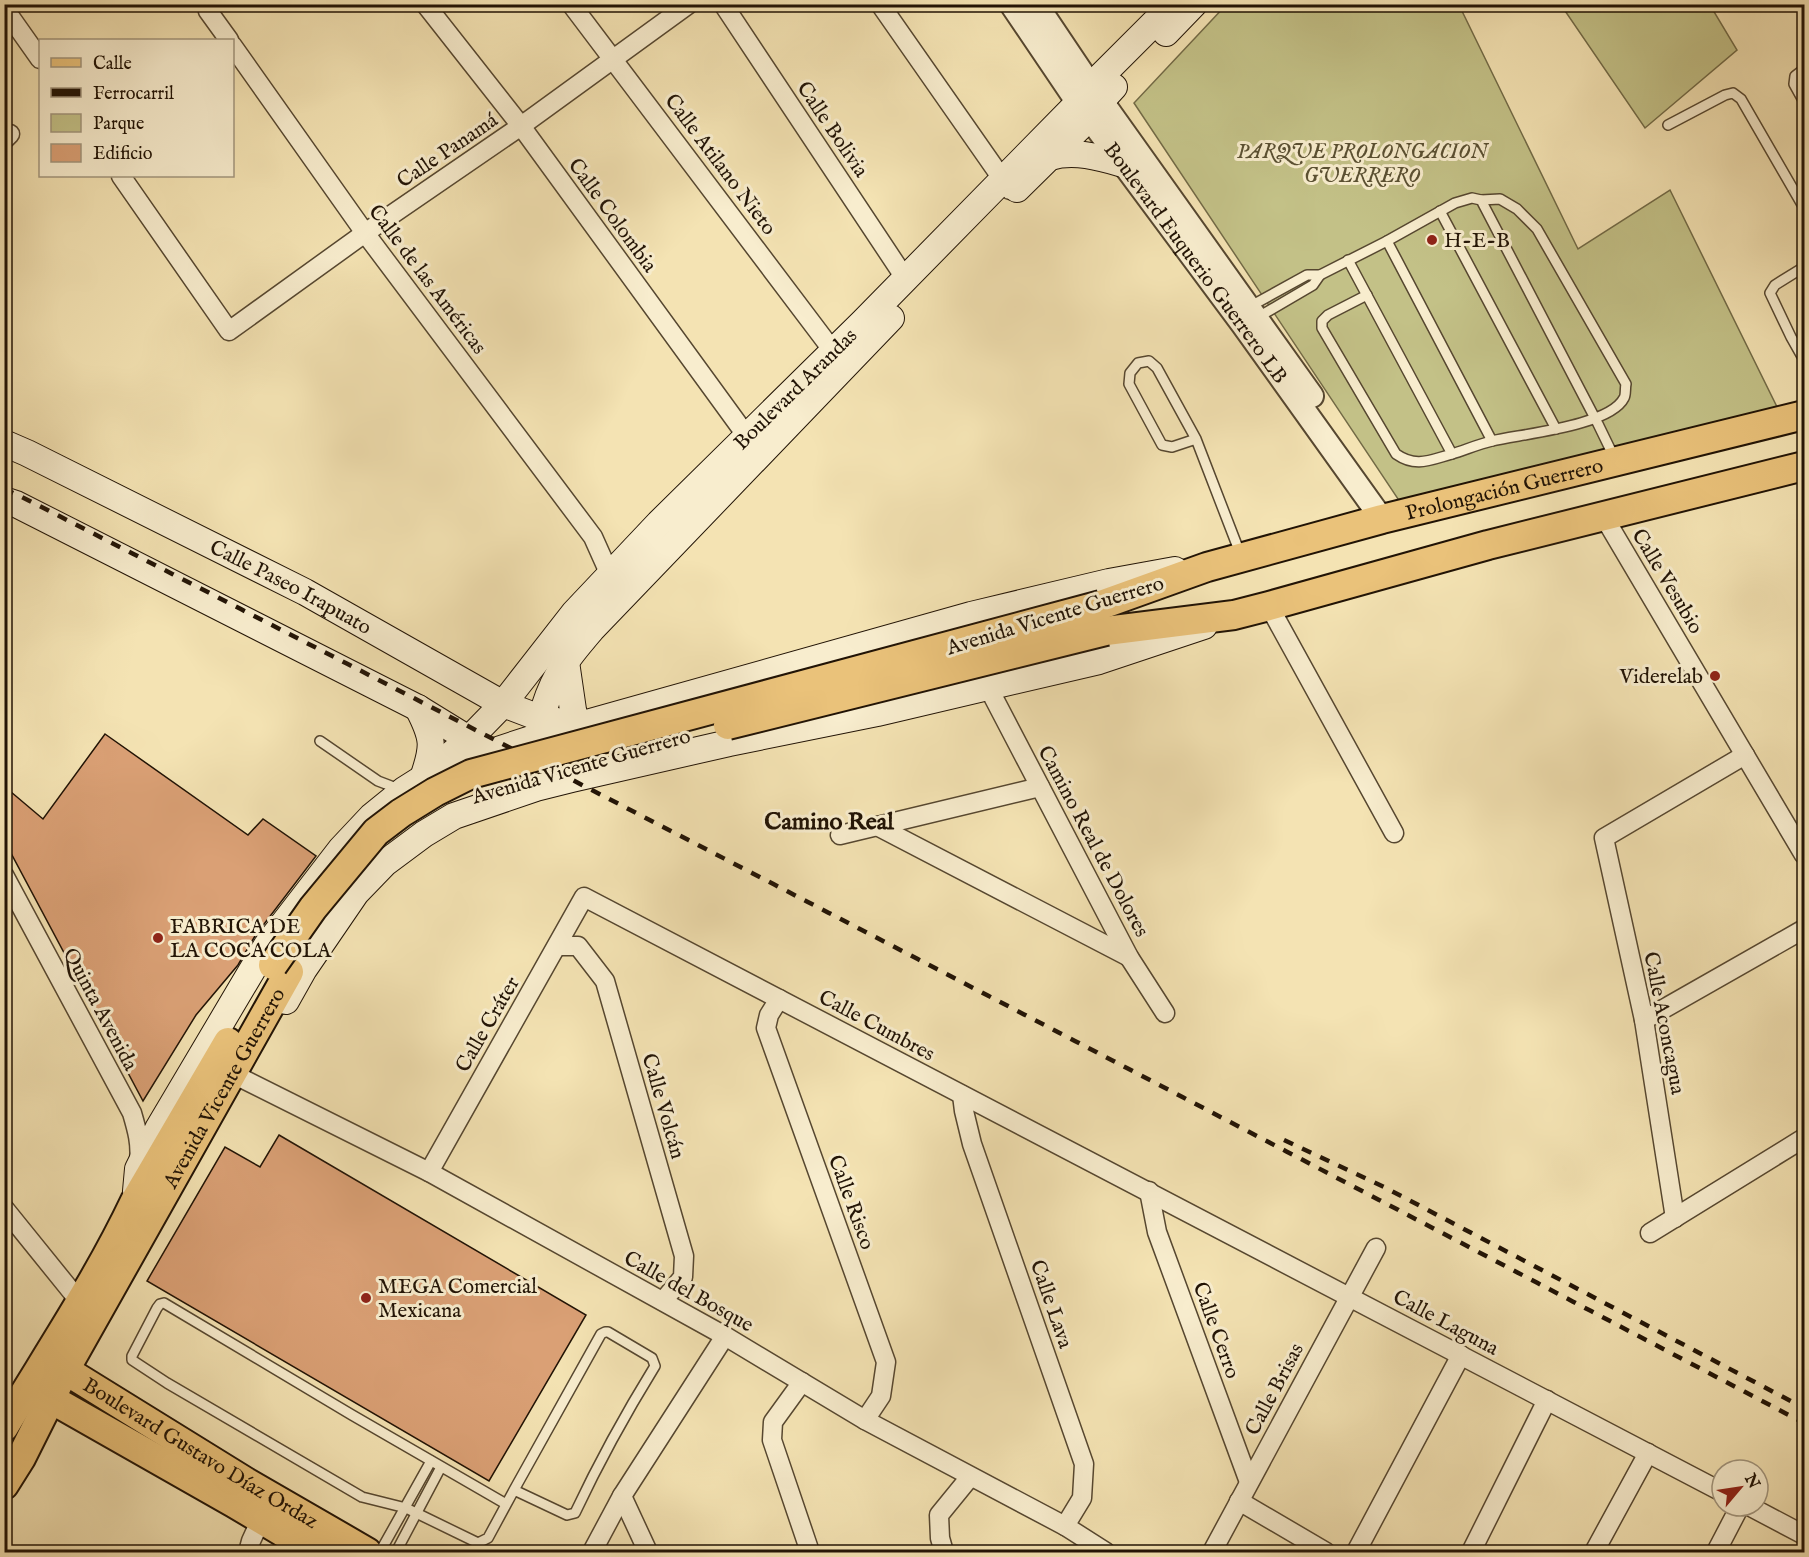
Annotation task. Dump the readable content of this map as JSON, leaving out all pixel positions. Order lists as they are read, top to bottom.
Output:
{
  "streets": {
    "main road": [
      "Boulevard Arandas",
      "Prolongación Guerrero",
      "Calle Paseo Irapuato",
      "Avenida Vicente Guerrero",
      "Boulevard Gustavo Díaz Ordaz"
    ],
    "street": [
      "Calle Bolivia",
      "Calle Panamá",
      "Calle Atilano Nieto",
      "Calle Colombia",
      "Boulevard Euquerio Guerrero LB",
      "Calle de las Américas",
      "Calle Vesubio",
      "Camino Real de Dolores",
      "Quinta Avenida",
      "Calle Aconcagua",
      "Calle Cráter",
      "Calle Cumbres",
      "Calle Volcán",
      "Calle Risco",
      "Calle del Bosque",
      "Calle Lava",
      "Calle Laguna",
      "Calle Cerro",
      "Calle Brisas"
    ]
  },
  "crossings": [
    ["Calle Bolivia", "Boulevard Arandas"],
    ["Calle Panamá", "Calle Atilano Nieto"],
    ["Calle Panamá", "Calle Colombia"],
    ["Calle Panamá", "Calle de las Américas"],
    ["Calle Atilano Nieto", "Boulevard Arandas"],
    ["Calle Colombia", "Boulevard Arandas"],
    ["Boulevard Euquerio Guerrero LB", "Boulevard Arandas"],
    ["Boulevard Euquerio Guerrero LB", "Prolongación Guerrero"],
    ["Calle de las Américas", "Boulevard Arandas"],
    ["Boulevard Arandas", "Calle Paseo Irapuato"],
    ["Boulevard Arandas", "Quinta Avenida"],
    ["Prolongación Guerrero", "Avenida Vicente Guerrero"],
    ["Calle Vesubio", "Calle Aconcagua"],
    ["Avenida Vicente Guerrero", "Boulevard Gustavo Díaz Ordaz"],
    ["Calle Cráter", "Calle Cumbres"],
    ["Calle Cráter", "Calle Volcán"],
    ["Calle Cráter", "Calle del Bosque"],
    ["Calle Cumbres", "Calle Risco"],
    ["Calle Cumbres", "Calle Lava"],
    ["Calle Cumbres", "Calle Laguna"],
    ["Calle Cumbres", "Calle Cerro"],
    ["Calle Volcán", "Calle del Bosque"],
    ["Calle Risco", "Calle del Bosque"],
    ["Calle del Bosque", "Calle Lava"],
    ["Calle Laguna", "Calle Cerro"],
    ["Calle Laguna", "Calle Brisas"],
    ["Calle Cerro", "Calle Brisas"]
  ],
  "districts": ["Camino Real"],
  "parks": ["PARQUE PROLONGACION GUERRERO"],
  "places": [
    "H-E-B",
    "Viderelab",
    "FABRICA DE LA COCA COLA",
    "MEGA Comercial Mexicana"
  ],
  "legend": [
    "Calle",
    "Ferrocarril",
    "Parque",
    "Edificio"
  ],
  "north": "top right"
}
